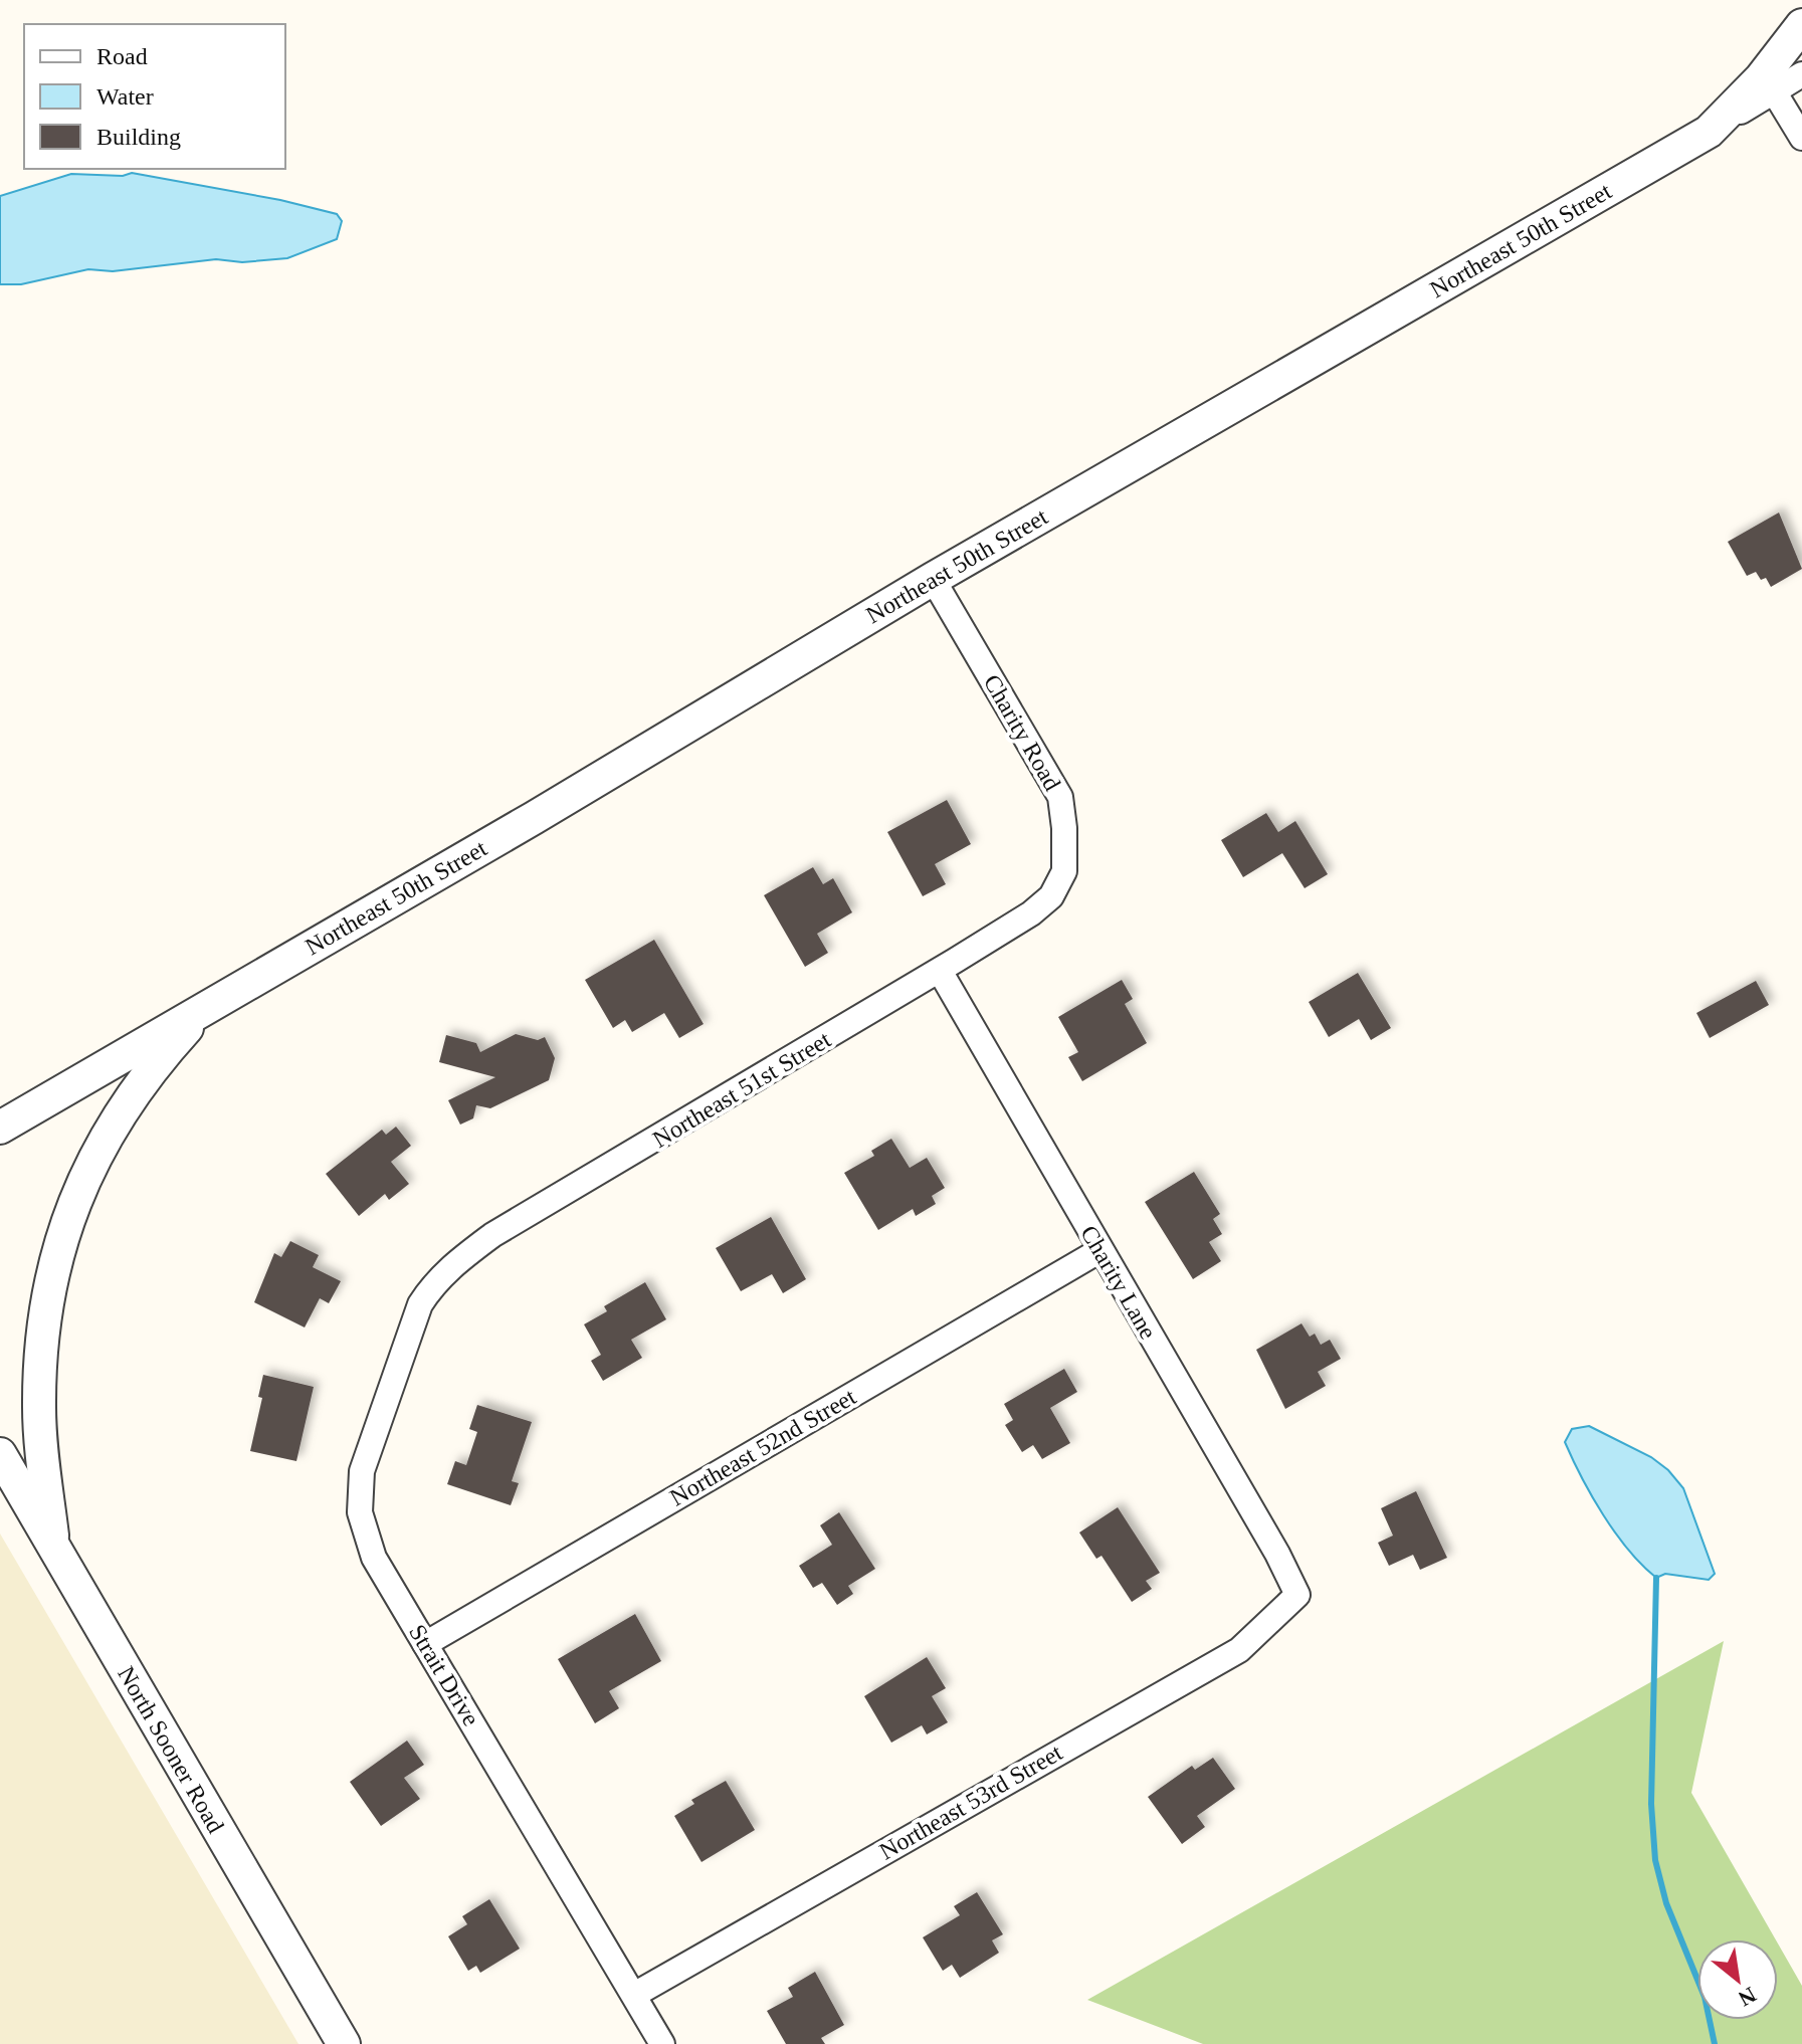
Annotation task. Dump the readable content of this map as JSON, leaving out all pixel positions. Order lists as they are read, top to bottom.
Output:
{
  "streets": {
    "street": [
      "Northeast 50th Street",
      "Charity Road",
      "Northeast 51st Street",
      "Charity Lane",
      "Northeast 52nd Street",
      "Strait Drive",
      "North Sooner Road",
      "Northeast 53rd Street"
    ]
  },
  "crossings": [
    ["Northeast 50th Street", "Charity Road"],
    ["Northeast 50th Street", "North Sooner Road"],
    ["Charity Road", "Northeast 51st Street"],
    ["Northeast 51st Street", "Charity Lane"],
    ["Northeast 51st Street", "Strait Drive"],
    ["Charity Lane", "Northeast 52nd Street"],
    ["Charity Lane", "Northeast 53rd Street"],
    ["Northeast 52nd Street", "Strait Drive"],
    ["Strait Drive", "Northeast 53rd Street"]
  ],
  "legend": ["Road", "Water", "Building"],
  "north": "bottom right"
}
